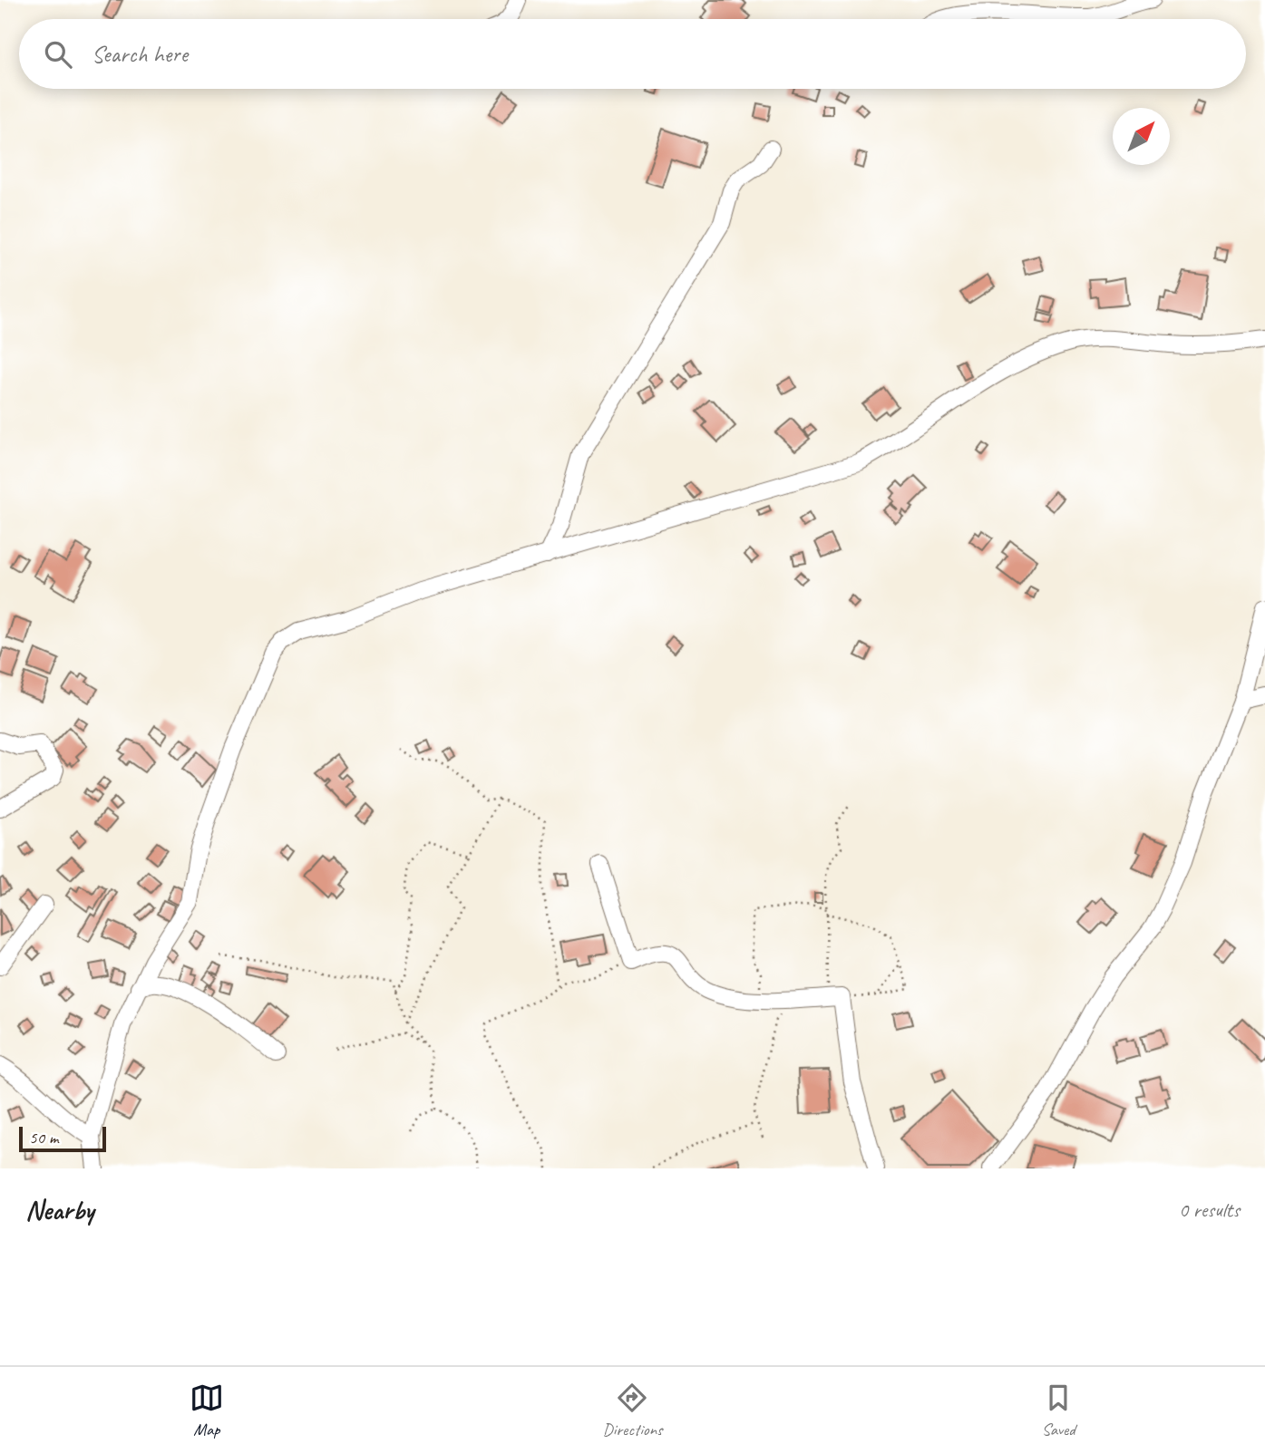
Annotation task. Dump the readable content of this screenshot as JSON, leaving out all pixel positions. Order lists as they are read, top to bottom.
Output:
{
  "scale_bar": "50 m",
  "north": "top right",
  "page": {
    "search": "Search here",
    "scale": "50 m",
    "heading": ["Nearby", "0 results"],
    "nav": ["Map", "Directions", "Saved"]
  }
}
